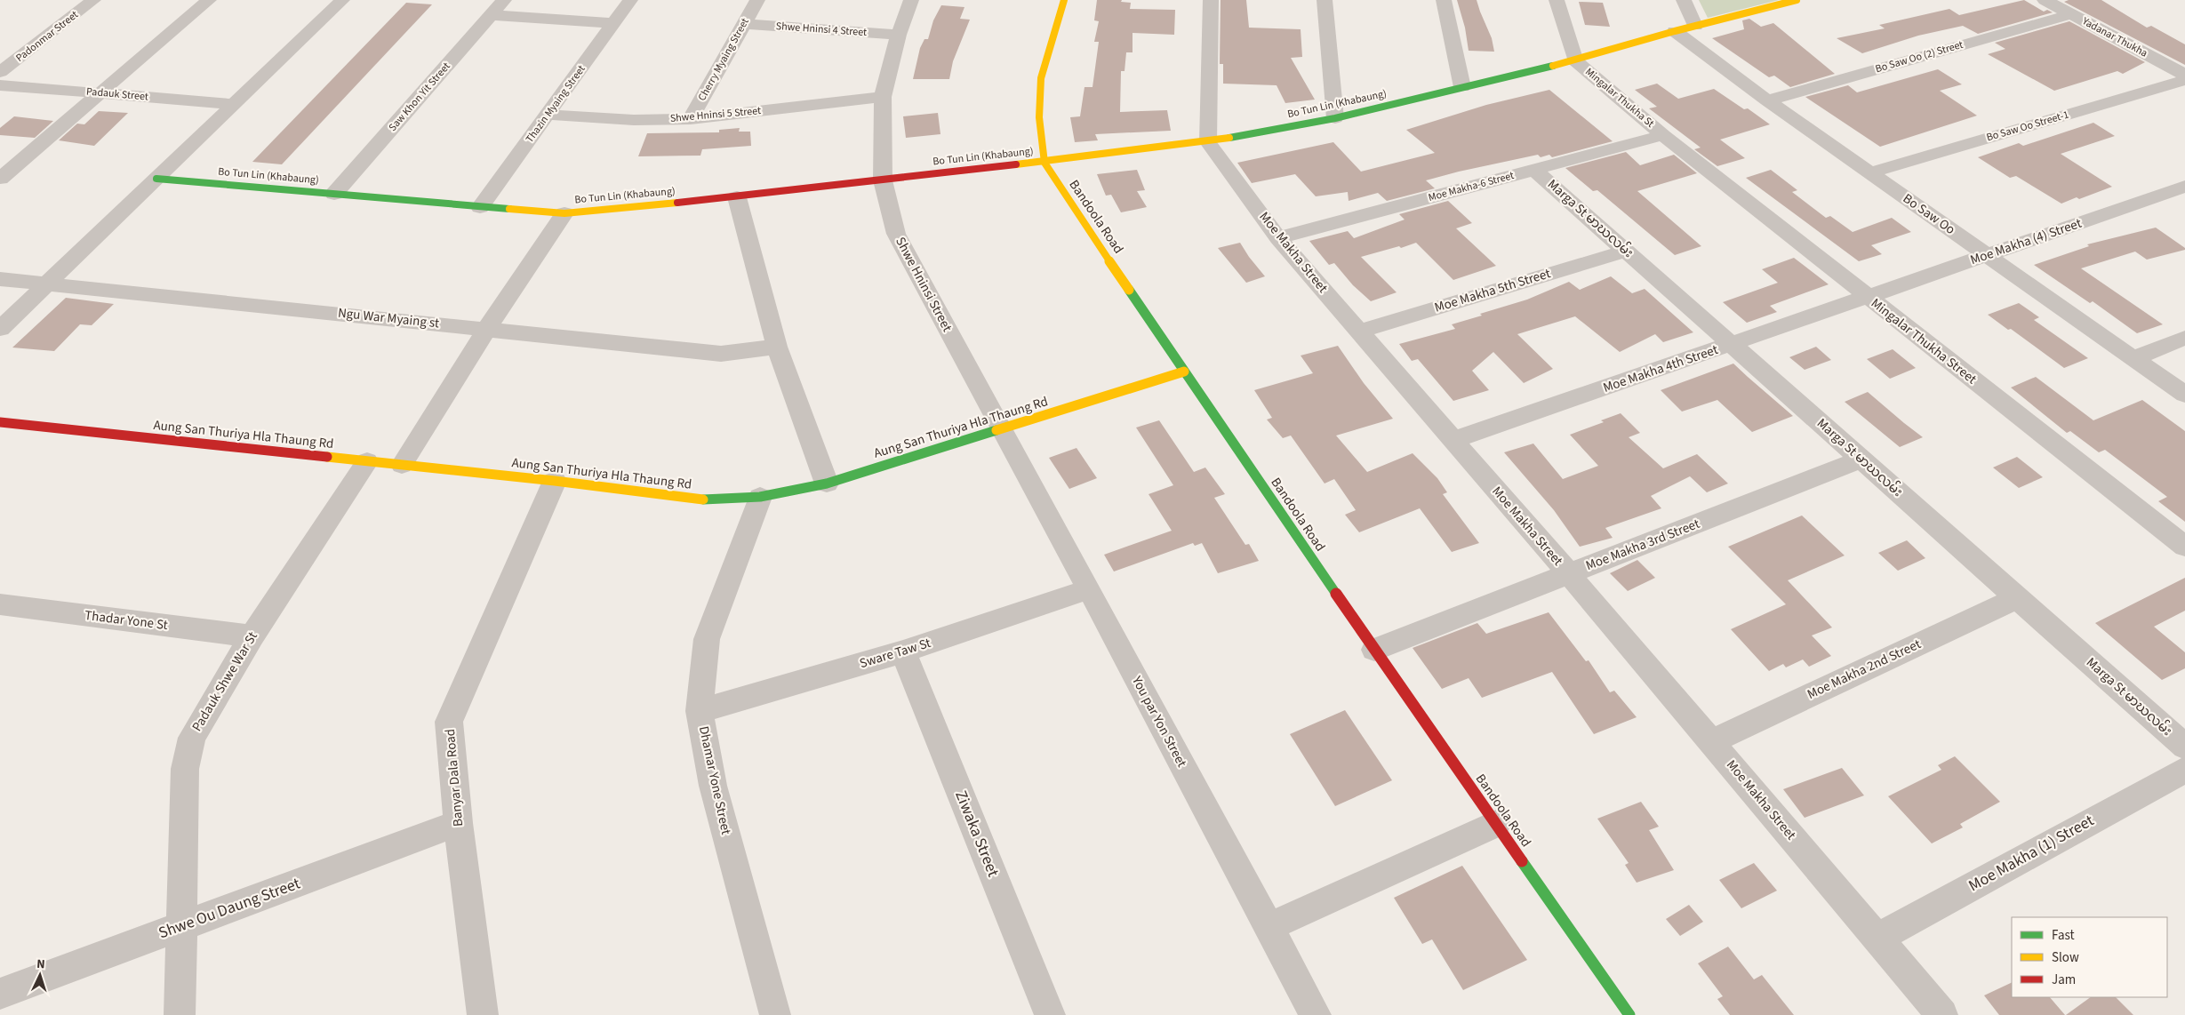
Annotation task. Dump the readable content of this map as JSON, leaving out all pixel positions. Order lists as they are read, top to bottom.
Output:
{
  "streets": {
    "street": [
      "Shwe Hninsi 4 Street",
      "Padonmar Street",
      "Yadanar Thukha",
      "Bo Saw Oo (2) Street",
      "Cherry Myaing Street",
      "Padauk Street",
      "Saw Khon Yit Street",
      "Mingalar Thukha St",
      "Thazin Myaing Street",
      "Bo Tun Lin (Khabaung)",
      "Shwe Hninsi 5 Street",
      "Bo Saw Oo Street-1",
      "Moe Makha-6 Street",
      "Bo Saw Oo",
      "Bandoola Road",
      "Marga St မာဃလမ်း",
      "Moe Makha (4) Street",
      "Moe Makha Street",
      "Shwe Hninsi Street",
      "Moe Makha 5th Street",
      "Ngu War Myaing st",
      "Mingalar Thukha Street",
      "Moe Makha 4th Street",
      "Aung San Thuriya Hla Thaung Rd",
      "Moe Makha 3rd Street",
      "Thadar Yone St",
      "Sware Taw St",
      "Moe Makha 2nd Street",
      "Padauk Shwe War St",
      "You par Yon Street",
      "Banyar Dala Road",
      "Dhamar Yone Street",
      "Ziwaka Street",
      "Shwe Ou Daung Street"
    ]
  },
  "crossings": [
    ["Shwe Hninsi 4 Street", "Cherry Myaing Street"],
    ["Shwe Hninsi 4 Street", "Shwe Hninsi Street"],
    ["Yadanar Thukha", "Bo Saw Oo (2) Street"],
    ["Bo Saw Oo (2) Street", "Bo Saw Oo"],
    ["Cherry Myaing Street", "Shwe Hninsi 5 Street"],
    ["Saw Khon Yit Street", "Bo Tun Lin (Khabaung)"],
    ["Mingalar Thukha St", "Bo Tun Lin (Khabaung)"],
    ["Mingalar Thukha St", "Moe Makha-6 Street"],
    ["Mingalar Thukha St", "Mingalar Thukha Street"],
    ["Thazin Myaing Street", "Bo Tun Lin (Khabaung)"],
    ["Thazin Myaing Street", "Shwe Hninsi 5 Street"],
    ["Bo Tun Lin (Khabaung)", "Bo Saw Oo"],
    ["Bo Tun Lin (Khabaung)", "Bandoola Road"],
    ["Bo Tun Lin (Khabaung)", "Moe Makha Street"],
    ["Bo Tun Lin (Khabaung)", "Shwe Hninsi Street"],
    ["Shwe Hninsi 5 Street", "Shwe Hninsi Street"],
    ["Bo Saw Oo Street-1", "Bo Saw Oo"],
    ["Moe Makha-6 Street", "Marga St မာဃလမ်း"],
    ["Moe Makha-6 Street", "Moe Makha Street"],
    ["Moe Makha-6 Street", "Mingalar Thukha Street"],
    ["Bo Saw Oo", "Moe Makha (4) Street"],
    ["Bandoola Road", "Aung San Thuriya Hla Thaung Rd"],
    ["Bandoola Road", "Moe Makha 3rd Street"],
    ["Marga St မာဃလမ်း", "Moe Makha 5th Street"],
    ["Marga St မာဃလမ်း", "Moe Makha 4th Street"],
    ["Marga St မာဃလမ်း", "Moe Makha 3rd Street"],
    ["Marga St မာဃလမ်း", "Moe Makha 2nd Street"],
    ["Moe Makha (4) Street", "Mingalar Thukha Street"],
    ["Moe Makha (4) Street", "Moe Makha 4th Street"],
    ["Moe Makha Street", "Moe Makha 5th Street"],
    ["Moe Makha Street", "Moe Makha 4th Street"],
    ["Moe Makha Street", "Moe Makha 3rd Street"],
    ["Moe Makha Street", "Moe Makha 2nd Street"],
    ["Shwe Hninsi Street", "Aung San Thuriya Hla Thaung Rd"],
    ["Shwe Hninsi Street", "You par Yon Street"],
    ["Mingalar Thukha Street", "Moe Makha 4th Street"],
    ["Aung San Thuriya Hla Thaung Rd", "Padauk Shwe War St"],
    ["Aung San Thuriya Hla Thaung Rd", "You par Yon Street"],
    ["Aung San Thuriya Hla Thaung Rd", "Banyar Dala Road"],
    ["Aung San Thuriya Hla Thaung Rd", "Dhamar Yone Street"],
    ["Thadar Yone St", "Padauk Shwe War St"],
    ["Sware Taw St", "You par Yon Street"],
    ["Sware Taw St", "Dhamar Yone Street"],
    ["Sware Taw St", "Ziwaka Street"],
    ["Padauk Shwe War St", "Shwe Ou Daung Street"],
    ["Banyar Dala Road", "Shwe Ou Daung Street"]
  ],
  "legend": ["Fast", "Slow", "Jam"],
  "north": "top"
}
